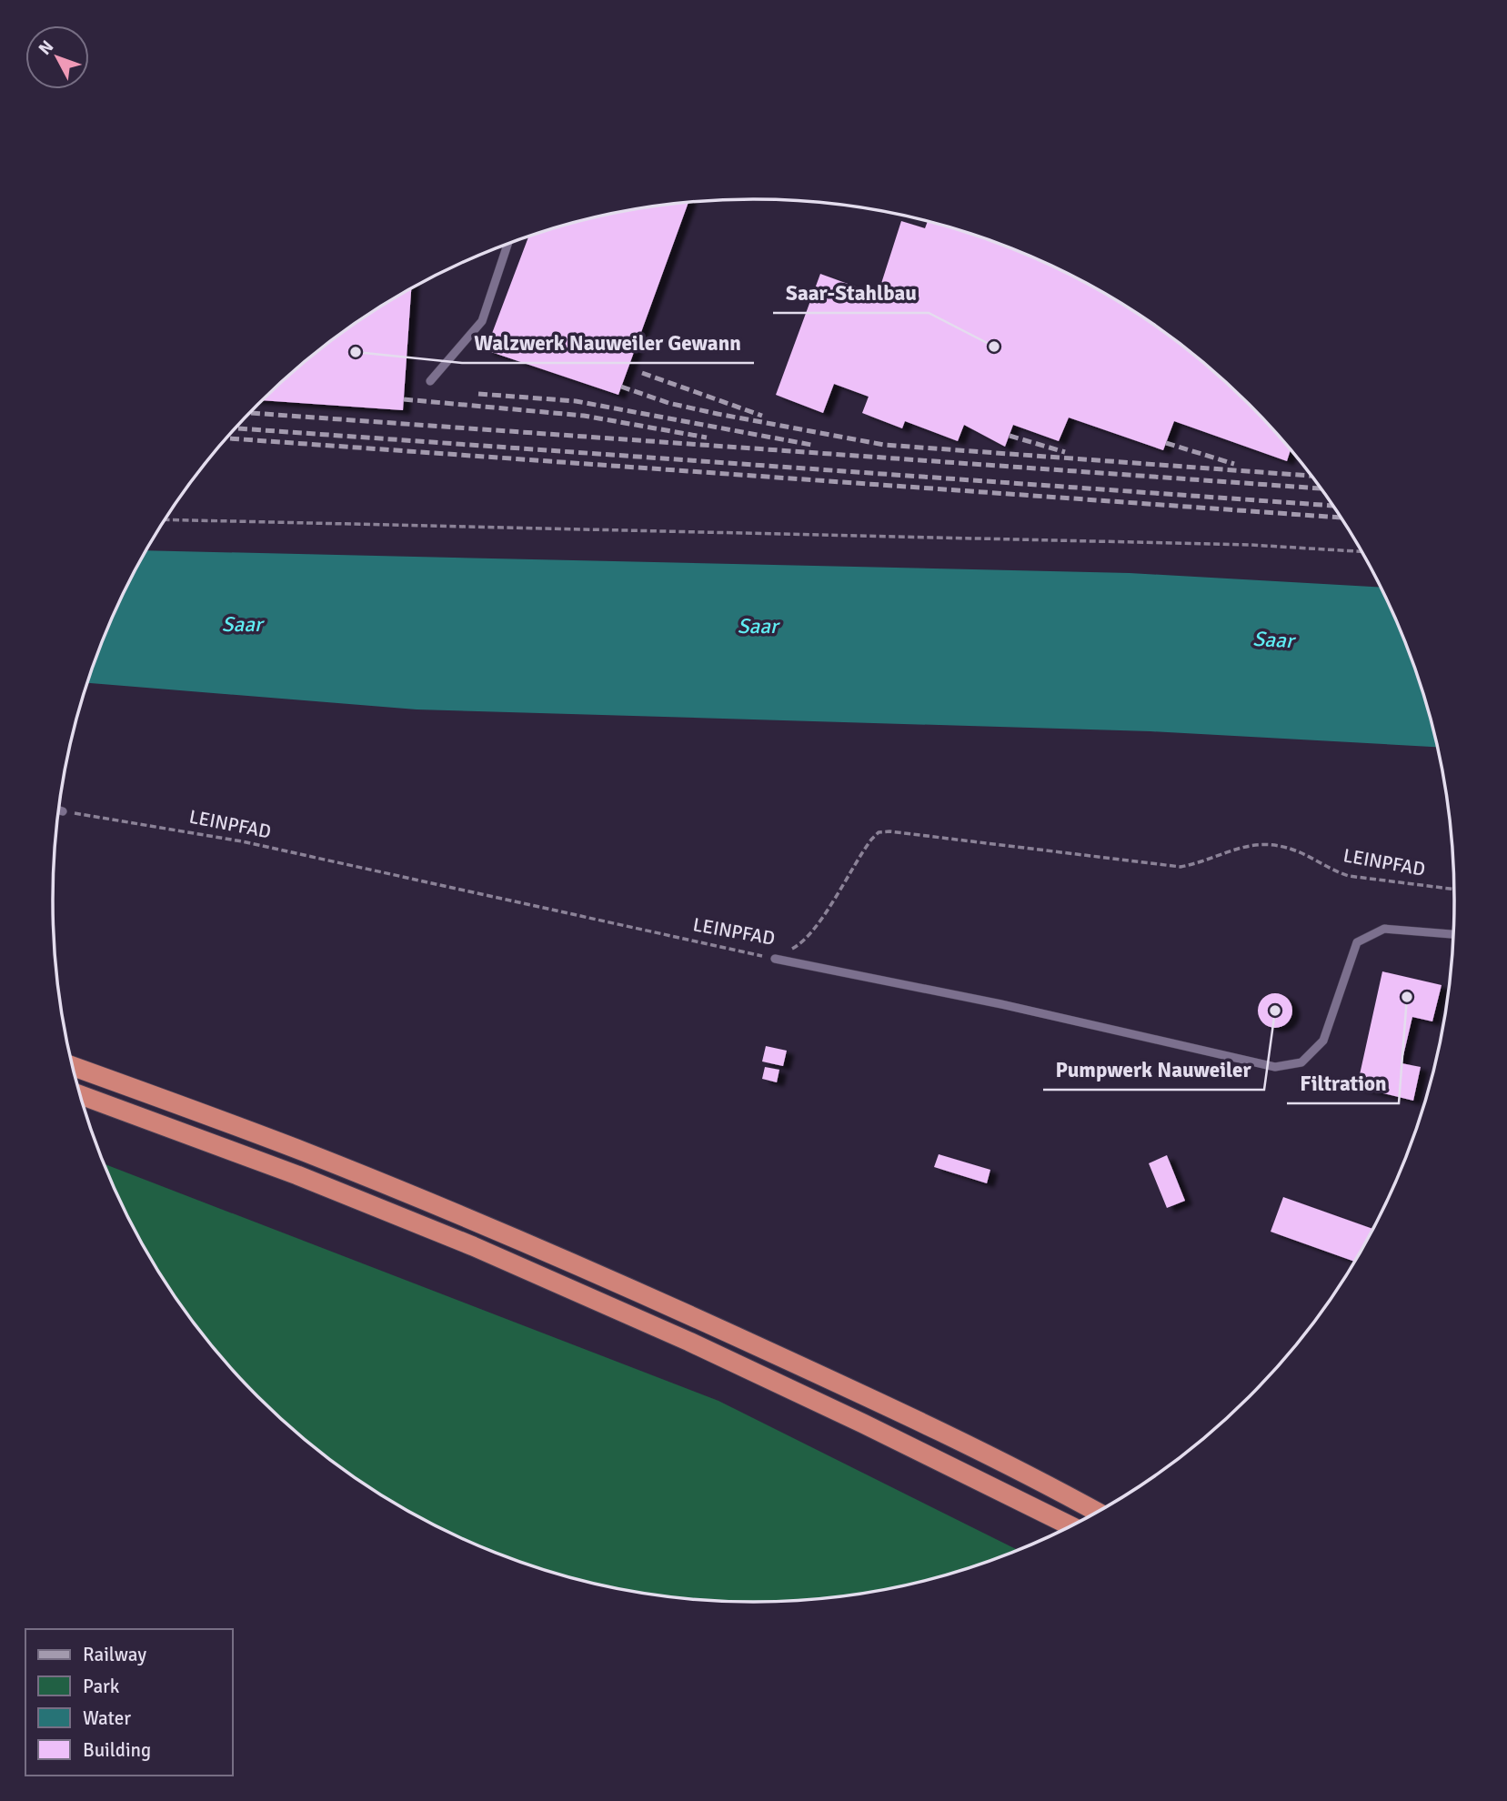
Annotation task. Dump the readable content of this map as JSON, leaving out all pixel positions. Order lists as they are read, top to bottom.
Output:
{
  "streets": {
    "path": ["LEINPFAD"]
  },
  "water": ["Saar"],
  "places": [
    "Saar-Stahlbau",
    "Walzwerk Nauweiler Gewann",
    "Filtration",
    "Pumpwerk Nauweiler"
  ],
  "legend": [
    "Railway",
    "Park",
    "Water",
    "Building"
  ],
  "north": "top left"
}
